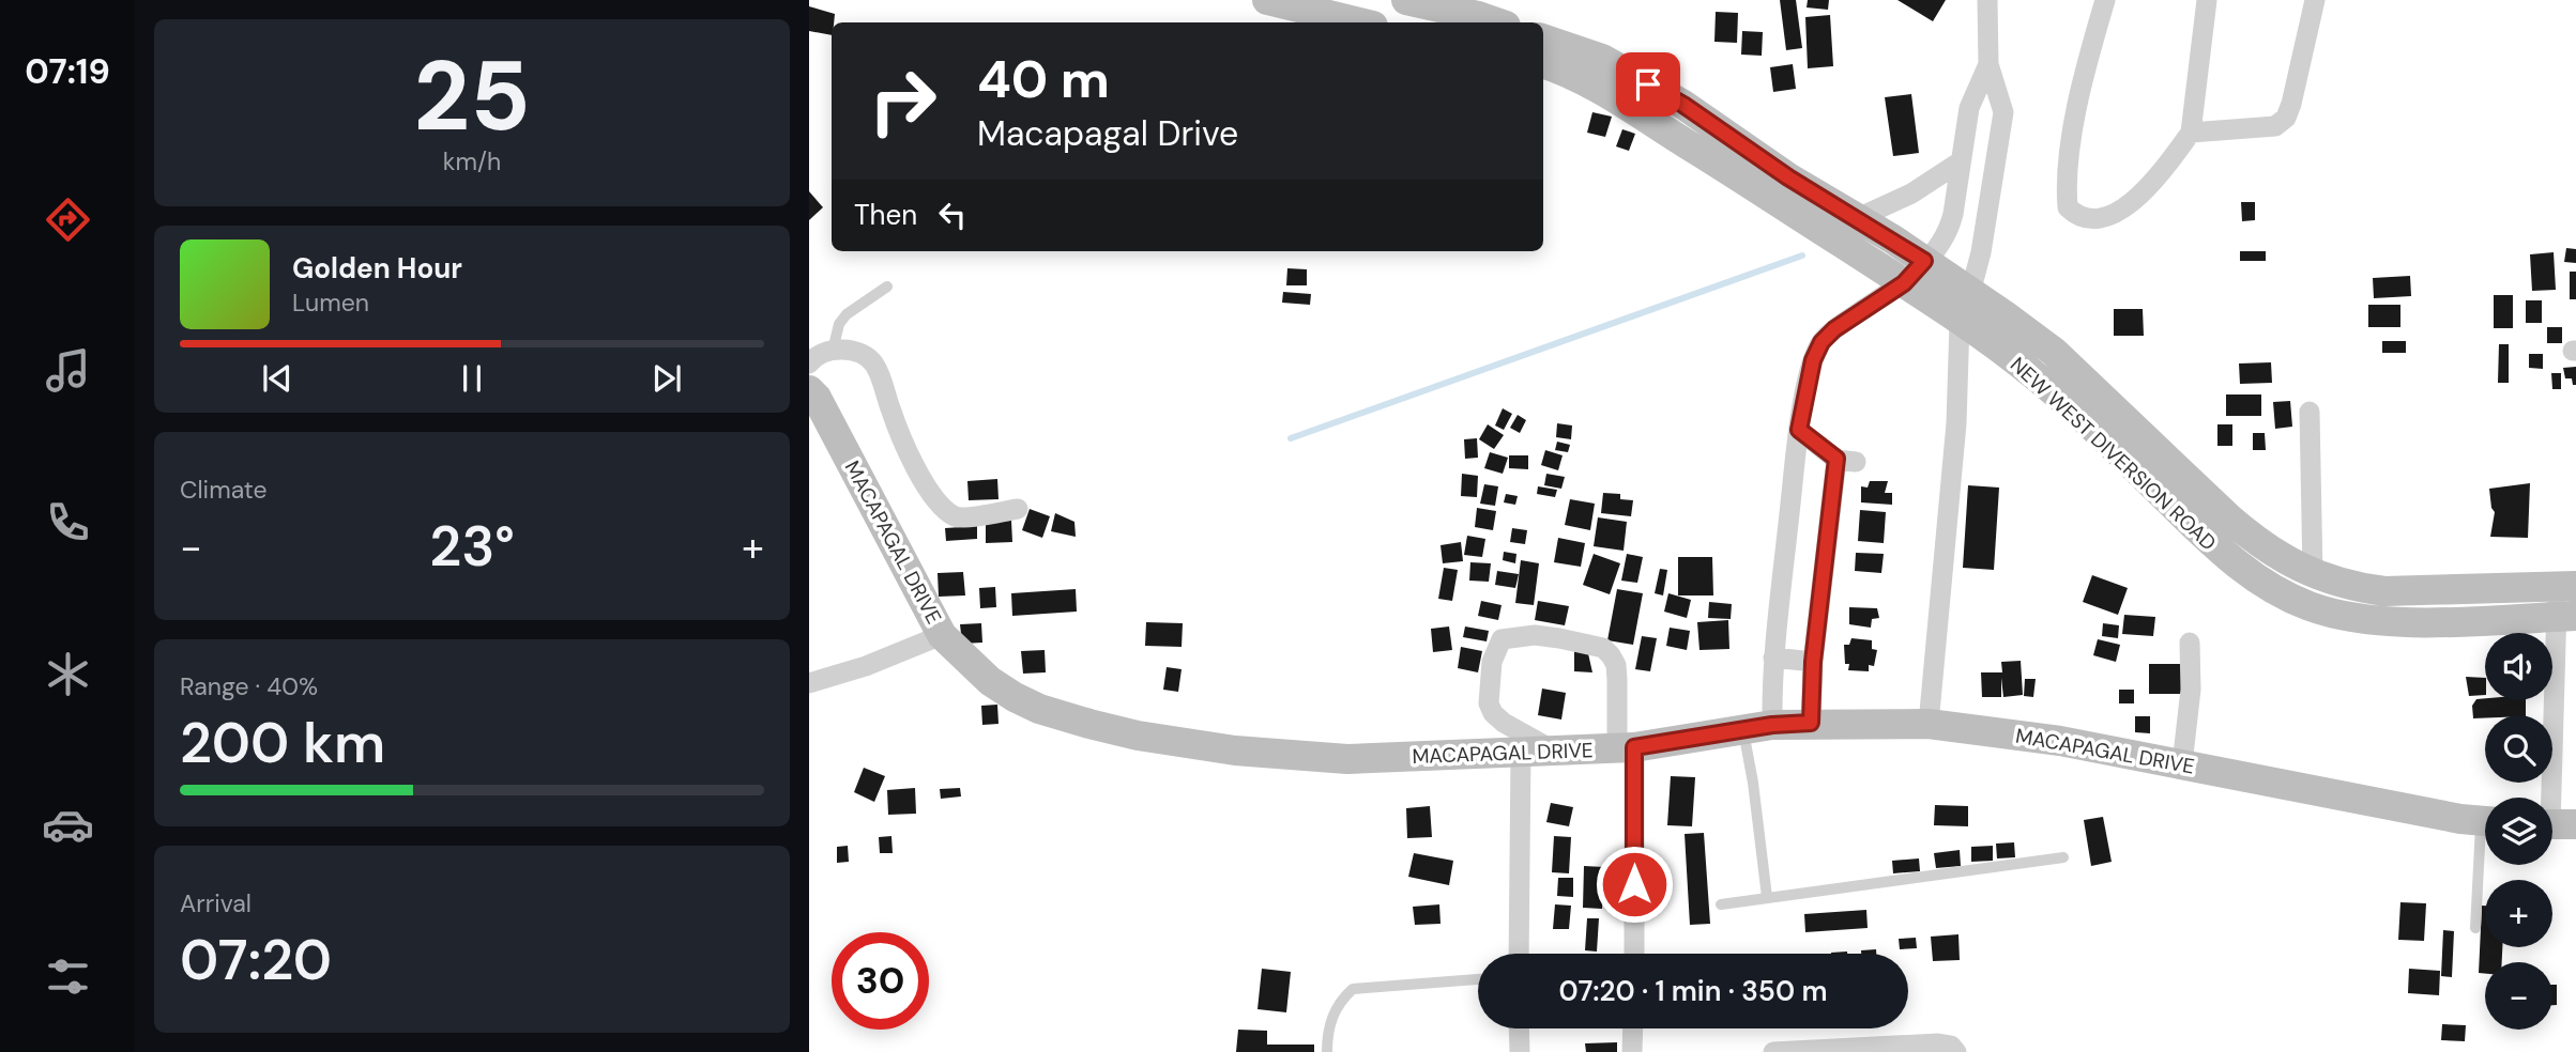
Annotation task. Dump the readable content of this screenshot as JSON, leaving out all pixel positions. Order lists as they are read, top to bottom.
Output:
{
  "streets": {
    "street": ["NEW WEST DIVERSION ROAD", "MACAPAGAL DRIVE"]
  },
  "page": {
    "tabs": "07:19",
    "tile": [
      ["25", "km/h"],
      "Climate",
      ["Range · 40%", "200 km"],
      ["Arrival", "07:20"]
    ],
    "turn": ["40 m", "Macapagal Drive"],
    "then": "Then",
    "song": ["Golden Hour", "Lumen"],
    "heat": ["−", "23°", "+"],
    "map_buttons": ["+", "−"],
    "limit": "30",
    "trip": "07:20 · 1 min · 350 m"
  }
}
